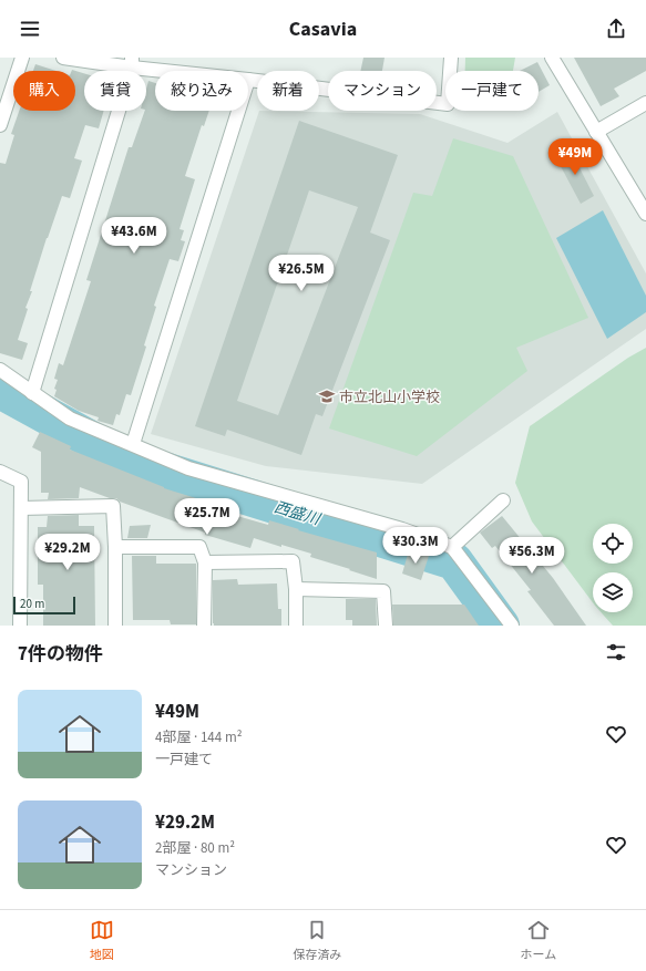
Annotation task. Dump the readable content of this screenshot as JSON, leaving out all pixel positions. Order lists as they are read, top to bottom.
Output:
{
  "water": ["西盛川"],
  "places": {
    "school or university": ["市立北山小学校"]
  },
  "scale_bar": "20 m",
  "page": {
    "header": "Casavia",
    "chip": [
      "購入",
      "賃貸",
      "絞り込み",
      "新着",
      "マンション",
      "一戸建て"
    ],
    "price": [
      "¥49M",
      "¥43.6M",
      "¥26.5M",
      "¥25.7M",
      "¥30.3M",
      "¥29.2M",
      "¥56.3M"
    ],
    "scale": "20 m",
    "heading": "7件の物件",
    "list": [
      {
        "name": "¥49M",
        "note": "4部屋 · 144 m² · 一戸建て"
      },
      {
        "name": "¥29.2M",
        "note": "2部屋 · 80 m² · マンション"
      }
    ],
    "tabs": ["地図", "保存済み", "ホーム"]
  }
}
